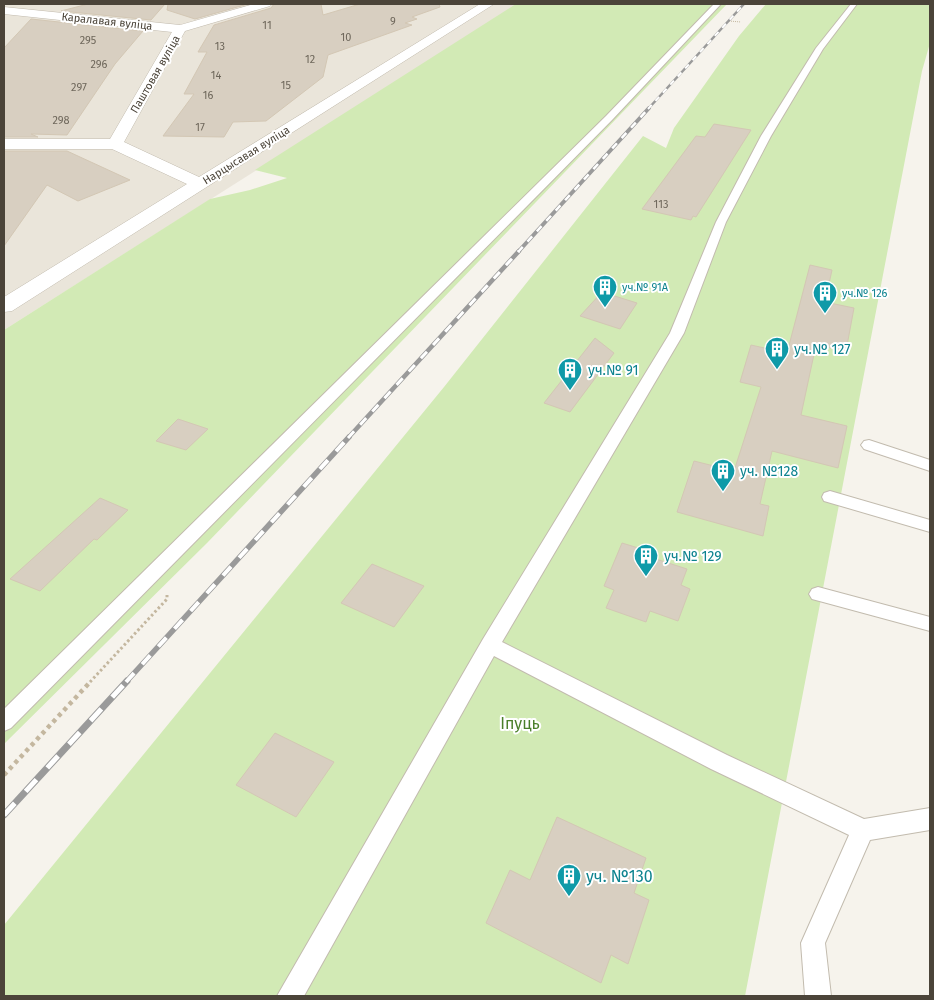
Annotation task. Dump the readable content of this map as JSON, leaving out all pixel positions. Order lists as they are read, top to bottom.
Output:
{
  "streets": {
    "street": ["Каралавая вуліца", "Паштовая вуліца", "Нарцысавая вуліца"]
  },
  "crossings": [
    ["Каралавая вуліца", "Паштовая вуліца"]
  ],
  "parks": ["Іпуць"],
  "places": {
    "building": [
      "уч.№ 91А",
      "уч.№ 126",
      "уч.№ 127",
      "уч.№ 91",
      "уч. №128",
      "уч.№ 129",
      "уч. №130"
    ]
  },
  "house_numbers": [
    "9",
    "11",
    "10",
    "295",
    "13",
    "12",
    "296",
    "14",
    "15",
    "297",
    "16",
    "298",
    "17",
    "113"
  ]
}
